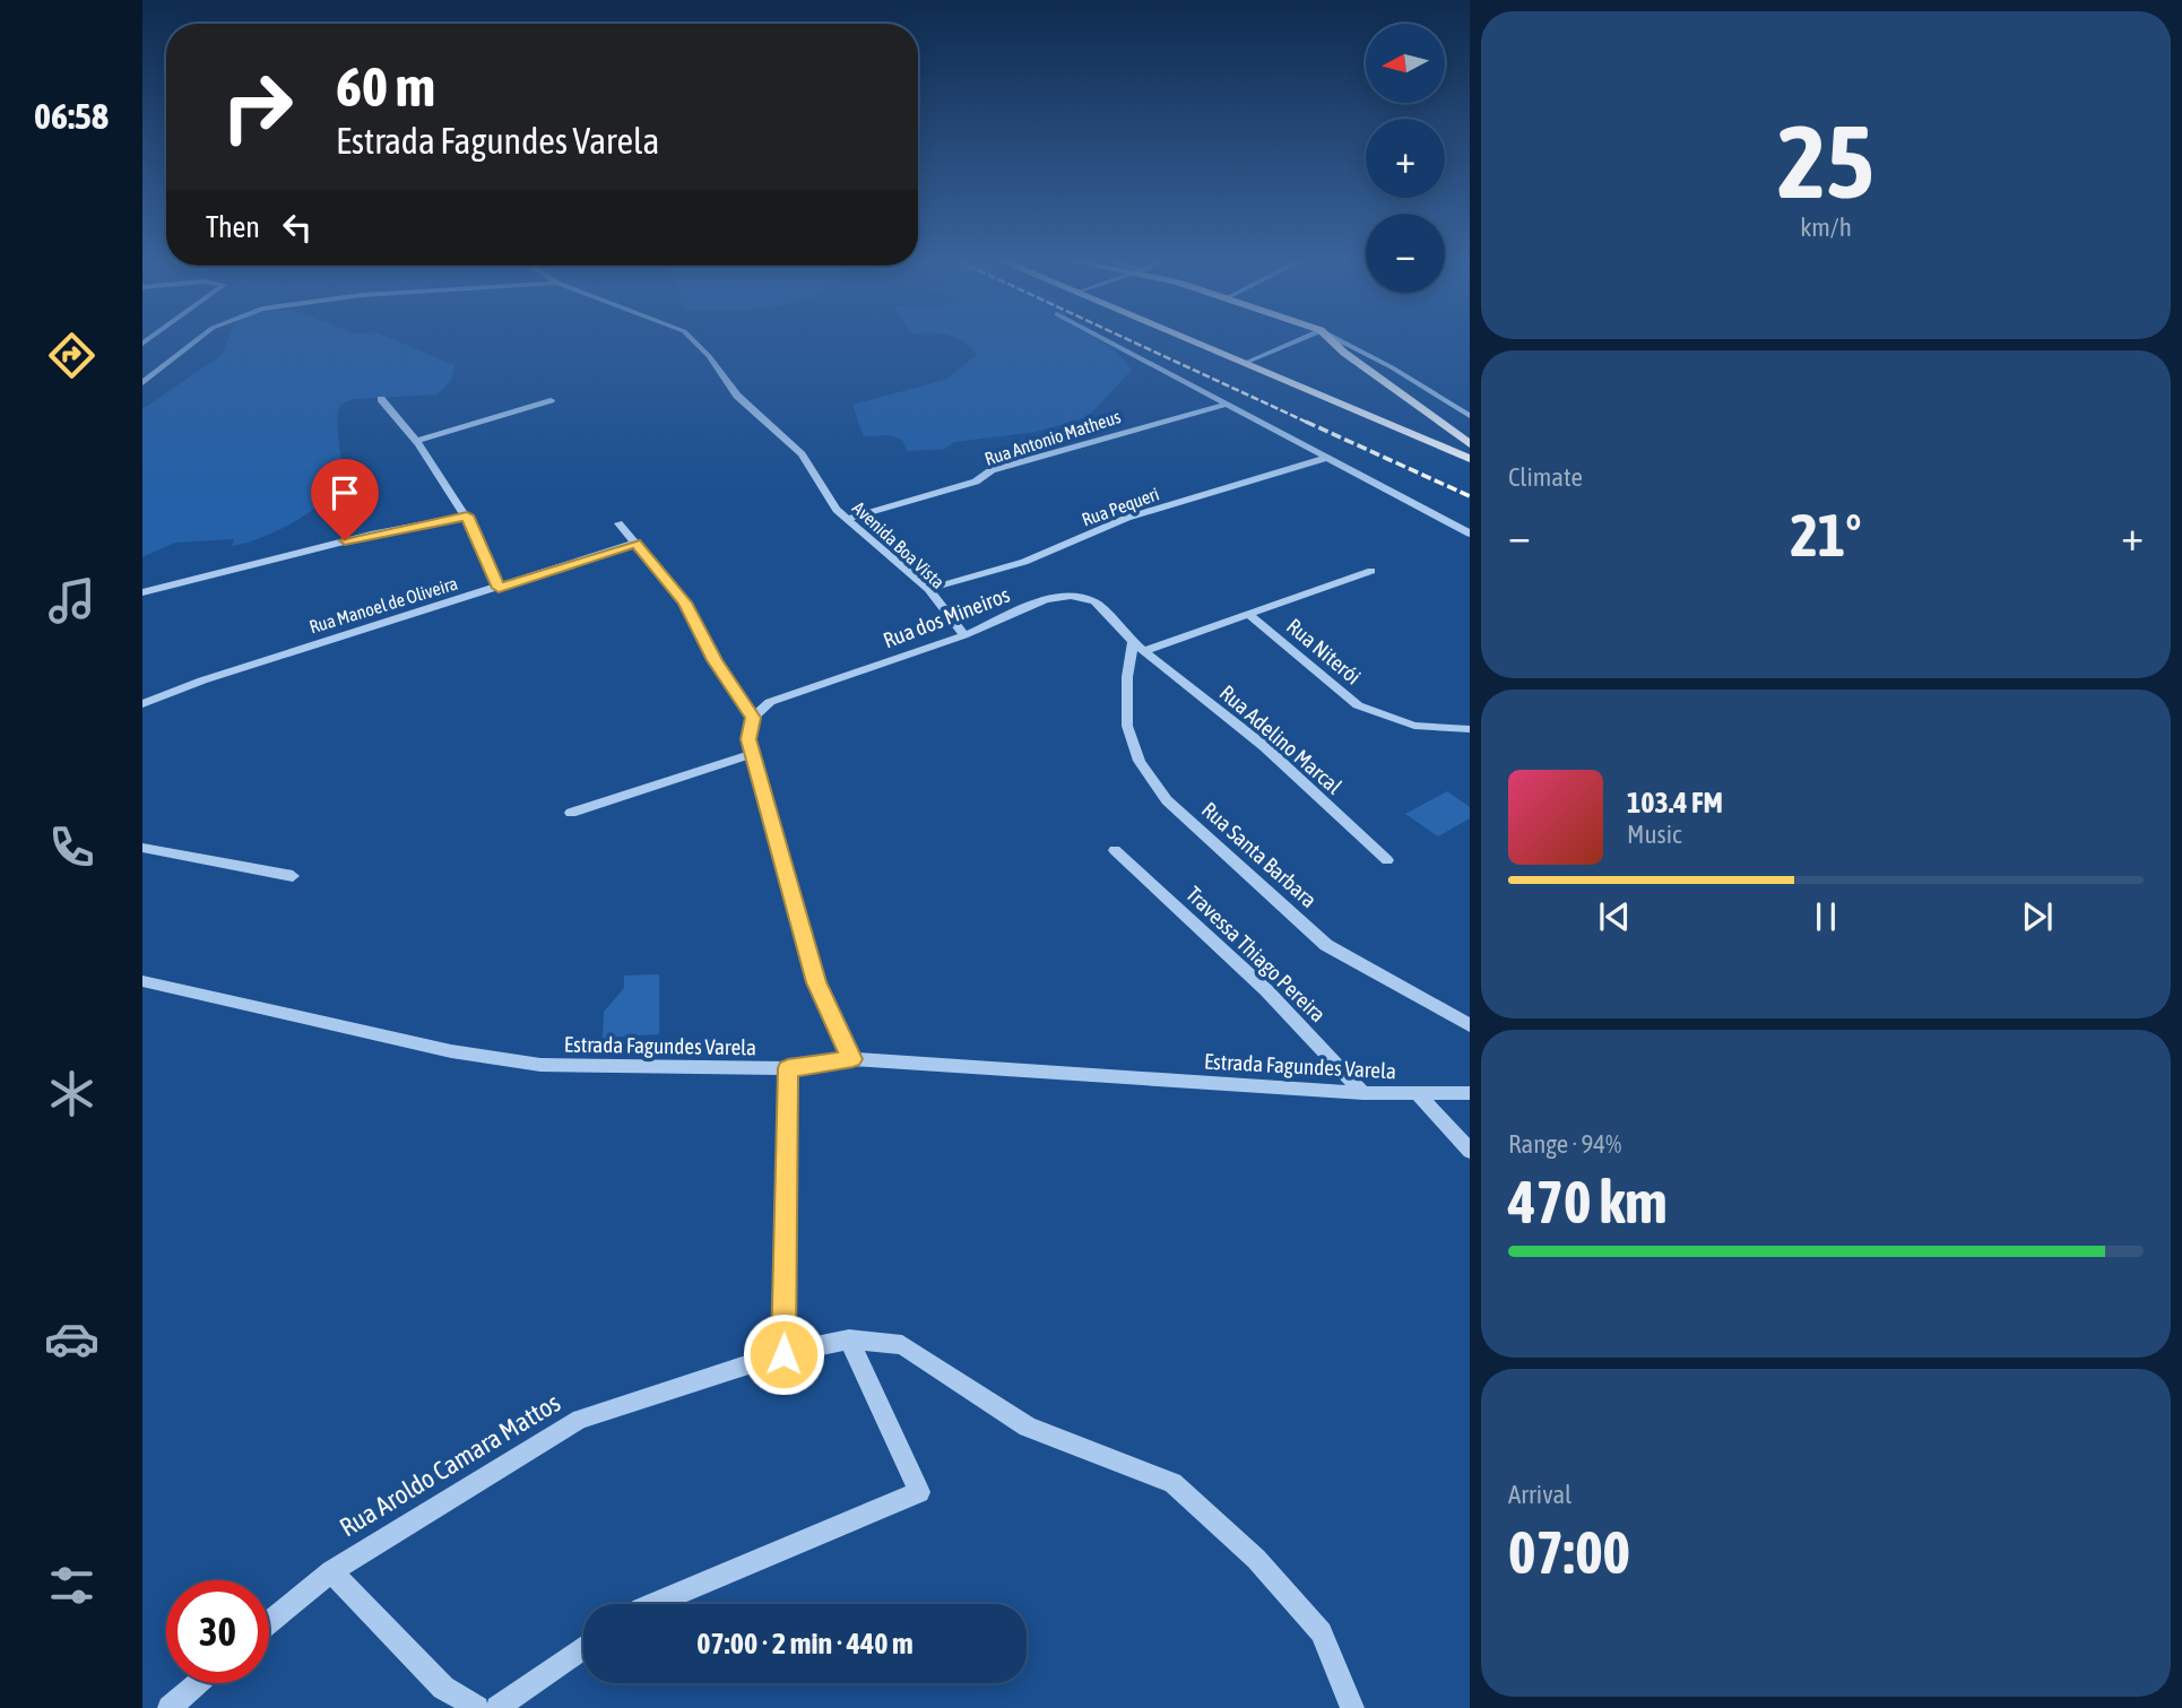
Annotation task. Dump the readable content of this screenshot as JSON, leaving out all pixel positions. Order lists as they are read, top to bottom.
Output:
{
  "streets": {
    "street": [
      "Rua Antonio Matheus",
      "Rua Pequeri",
      "Avenida Boa Vista",
      "Rua Manoel de Oliveira",
      "Rua dos Mineiros",
      "Rua Niterói",
      "Rua Adelino Marcal",
      "Rua Santa Barbara",
      "Travessa Thiago Pereira",
      "Estrada Fagundes Varela",
      "Rua Aroldo Camara Mattos"
    ]
  },
  "crossings": [
    ["Rua Antonio Matheus", "Avenida Boa Vista"],
    ["Rua Pequeri", "Avenida Boa Vista"],
    ["Avenida Boa Vista", "Rua dos Mineiros"],
    ["Rua dos Mineiros", "Rua Niterói"],
    ["Rua dos Mineiros", "Rua Adelino Marcal"],
    ["Rua dos Mineiros", "Rua Santa Barbara"],
    ["Rua Niterói", "Rua Adelino Marcal"],
    ["Rua Niterói", "Rua Santa Barbara"],
    ["Rua Adelino Marcal", "Rua Santa Barbara"],
    ["Travessa Thiago Pereira", "Estrada Fagundes Varela"]
  ],
  "north": "left",
  "page": {
    "tabs": "06:58",
    "tile": [
      ["25", "km/h"],
      "Climate",
      ["Range · 94%", "470 km"],
      ["Arrival", "07:00"]
    ],
    "map_buttons": ["+", "−"],
    "turn": ["60 m", "Estrada Fagundes Varela"],
    "then": "Then",
    "heat": ["−", "21°", "+"],
    "song": ["103.4 FM", "Music"],
    "limit": "30",
    "trip": "07:00 · 2 min · 440 m"
  }
}
